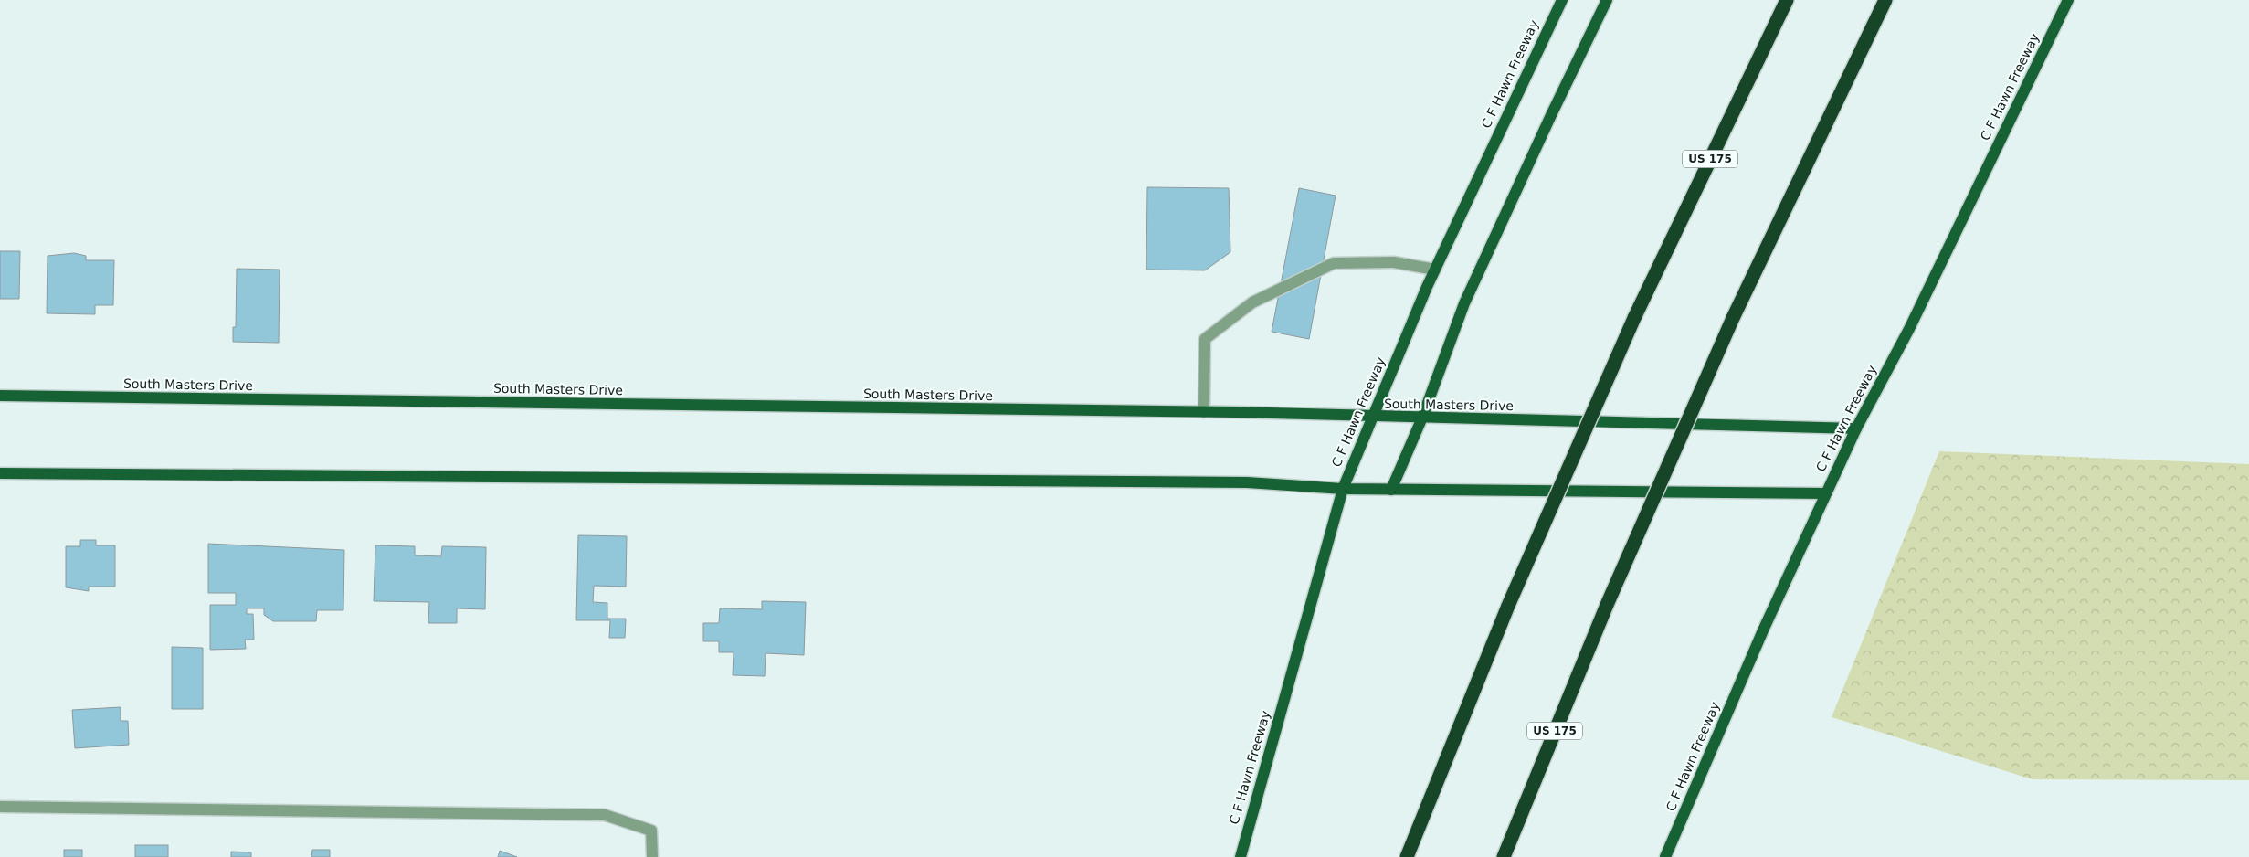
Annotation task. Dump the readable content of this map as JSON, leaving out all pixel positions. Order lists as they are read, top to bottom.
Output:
{
  "streets": {
    "highway": ["US 175"],
    "main road": ["C F Hawn Freeway", "South Masters Drive"]
  },
  "crossings": [
    ["C F Hawn Freeway", "South Masters Drive"]
  ]
}
